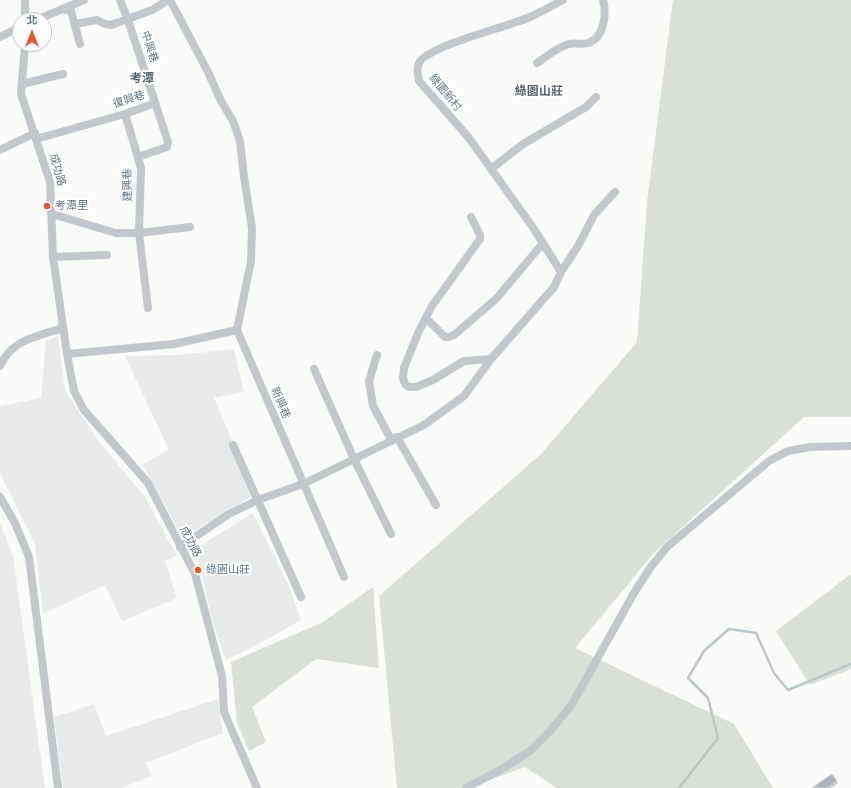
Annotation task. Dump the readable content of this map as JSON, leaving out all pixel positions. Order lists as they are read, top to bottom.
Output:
{
  "streets": {
    "street": [
      "中興巷",
      "綠園新村",
      "復興巷",
      "成功路",
      "建興巷",
      "新興巷"
    ]
  },
  "crossings": [
    ["中興巷", "復興巷"],
    ["復興巷", "成功路"],
    ["復興巷", "建興巷"]
  ],
  "districts": ["考潭", "綠園山莊"],
  "places": ["考潭里", "綠園山莊"],
  "north": "top"
}
